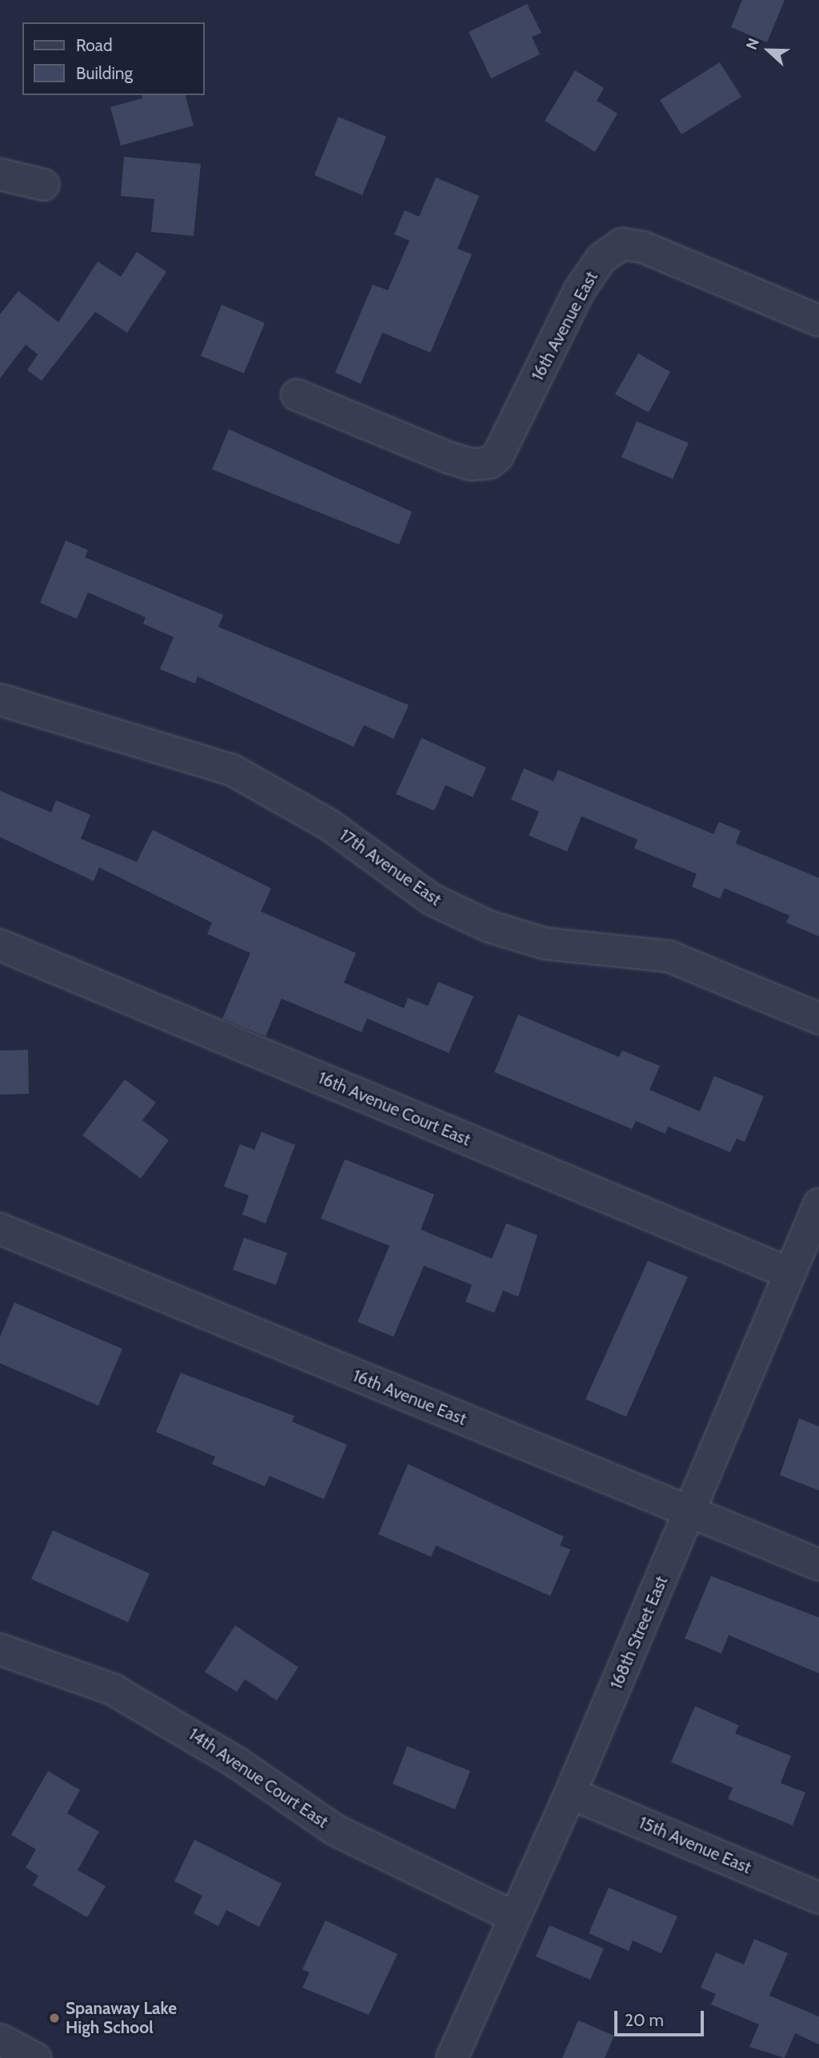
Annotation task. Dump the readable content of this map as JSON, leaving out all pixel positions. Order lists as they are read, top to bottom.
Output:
{
  "streets": {
    "street": [
      "16th Avenue East",
      "17th Avenue East",
      "16th Avenue Court East",
      "168th Street East",
      "14th Avenue Court East",
      "15th Avenue East"
    ]
  },
  "crossings": [
    ["16th Avenue East", "168th Street East"],
    ["16th Avenue Court East", "168th Street East"],
    ["168th Street East", "14th Avenue Court East"],
    ["168th Street East", "15th Avenue East"]
  ],
  "places": ["Spanaway Lake High School"],
  "legend": ["Road", "Building"],
  "scale_bar": "20 m",
  "north": "left"
}
